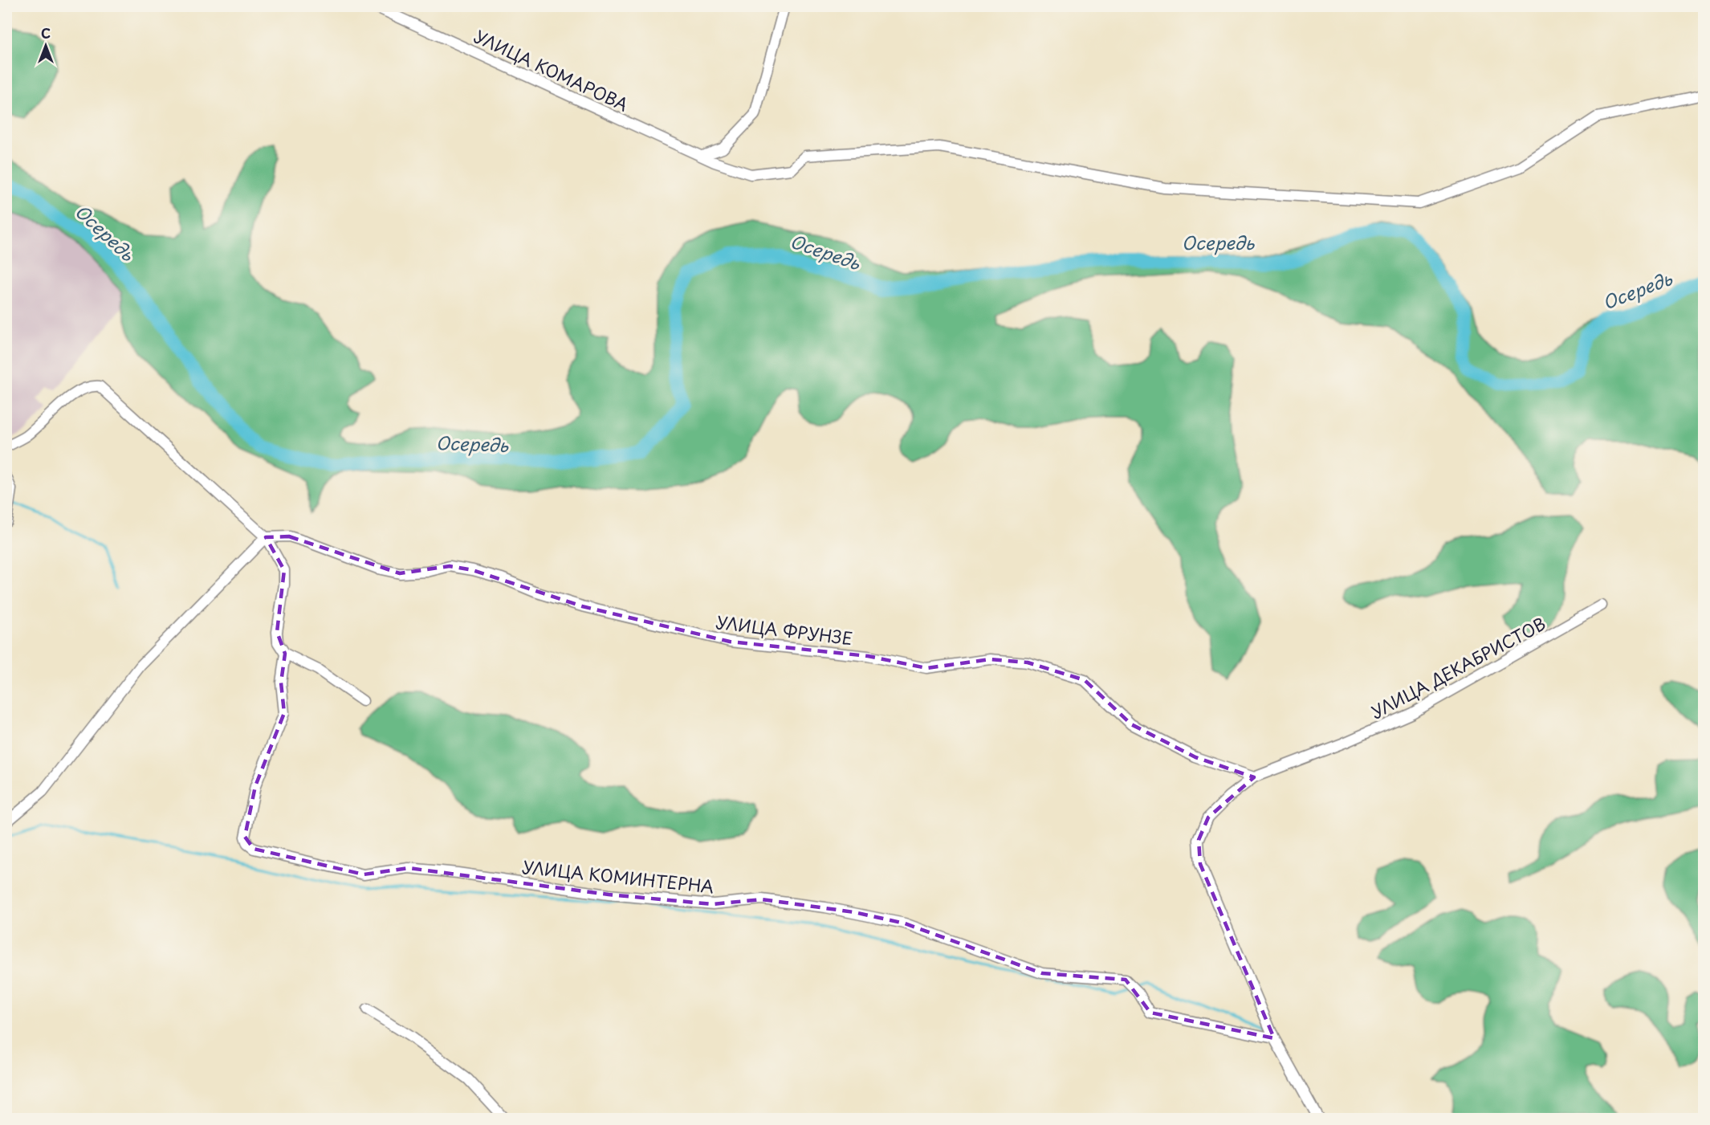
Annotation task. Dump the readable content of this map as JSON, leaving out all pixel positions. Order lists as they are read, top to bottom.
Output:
{
  "streets": {
    "street": [
      "УЛИЦА КОМАРОВА",
      "УЛИЦА ФРУНЗЕ",
      "УЛИЦА ДЕКАБРИСТОВ",
      "УЛИЦА КОМИНТЕРНА"
    ]
  },
  "crossings": [
    ["УЛИЦА ФРУНЗЕ", "УЛИЦА ДЕКАБРИСТОВ"],
    ["УЛИЦА ДЕКАБРИСТОВ", "УЛИЦА КОМИНТЕРНА"]
  ],
  "water": ["Осередь"],
  "north": "top"
}
